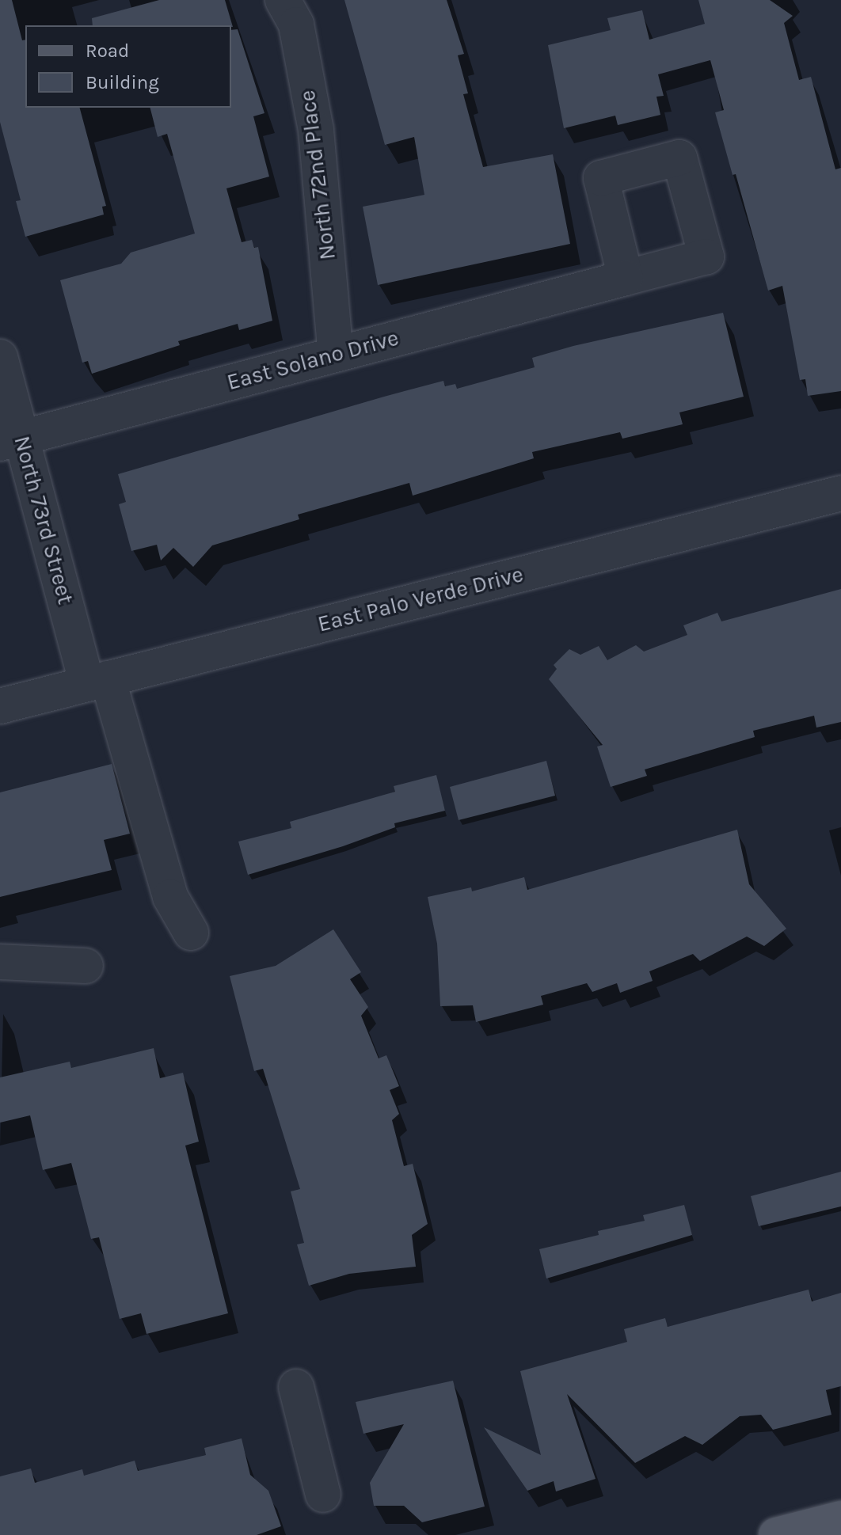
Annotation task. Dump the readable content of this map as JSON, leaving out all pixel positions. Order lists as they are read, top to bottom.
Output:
{
  "streets": {
    "street": [
      "North 72nd Place",
      "East Solano Drive",
      "North 73rd Street",
      "East Palo Verde Drive"
    ]
  },
  "crossings": [
    ["North 72nd Place", "East Solano Drive"],
    ["East Solano Drive", "North 73rd Street"],
    ["North 73rd Street", "East Palo Verde Drive"]
  ],
  "legend": ["Road", "Building"]
}
